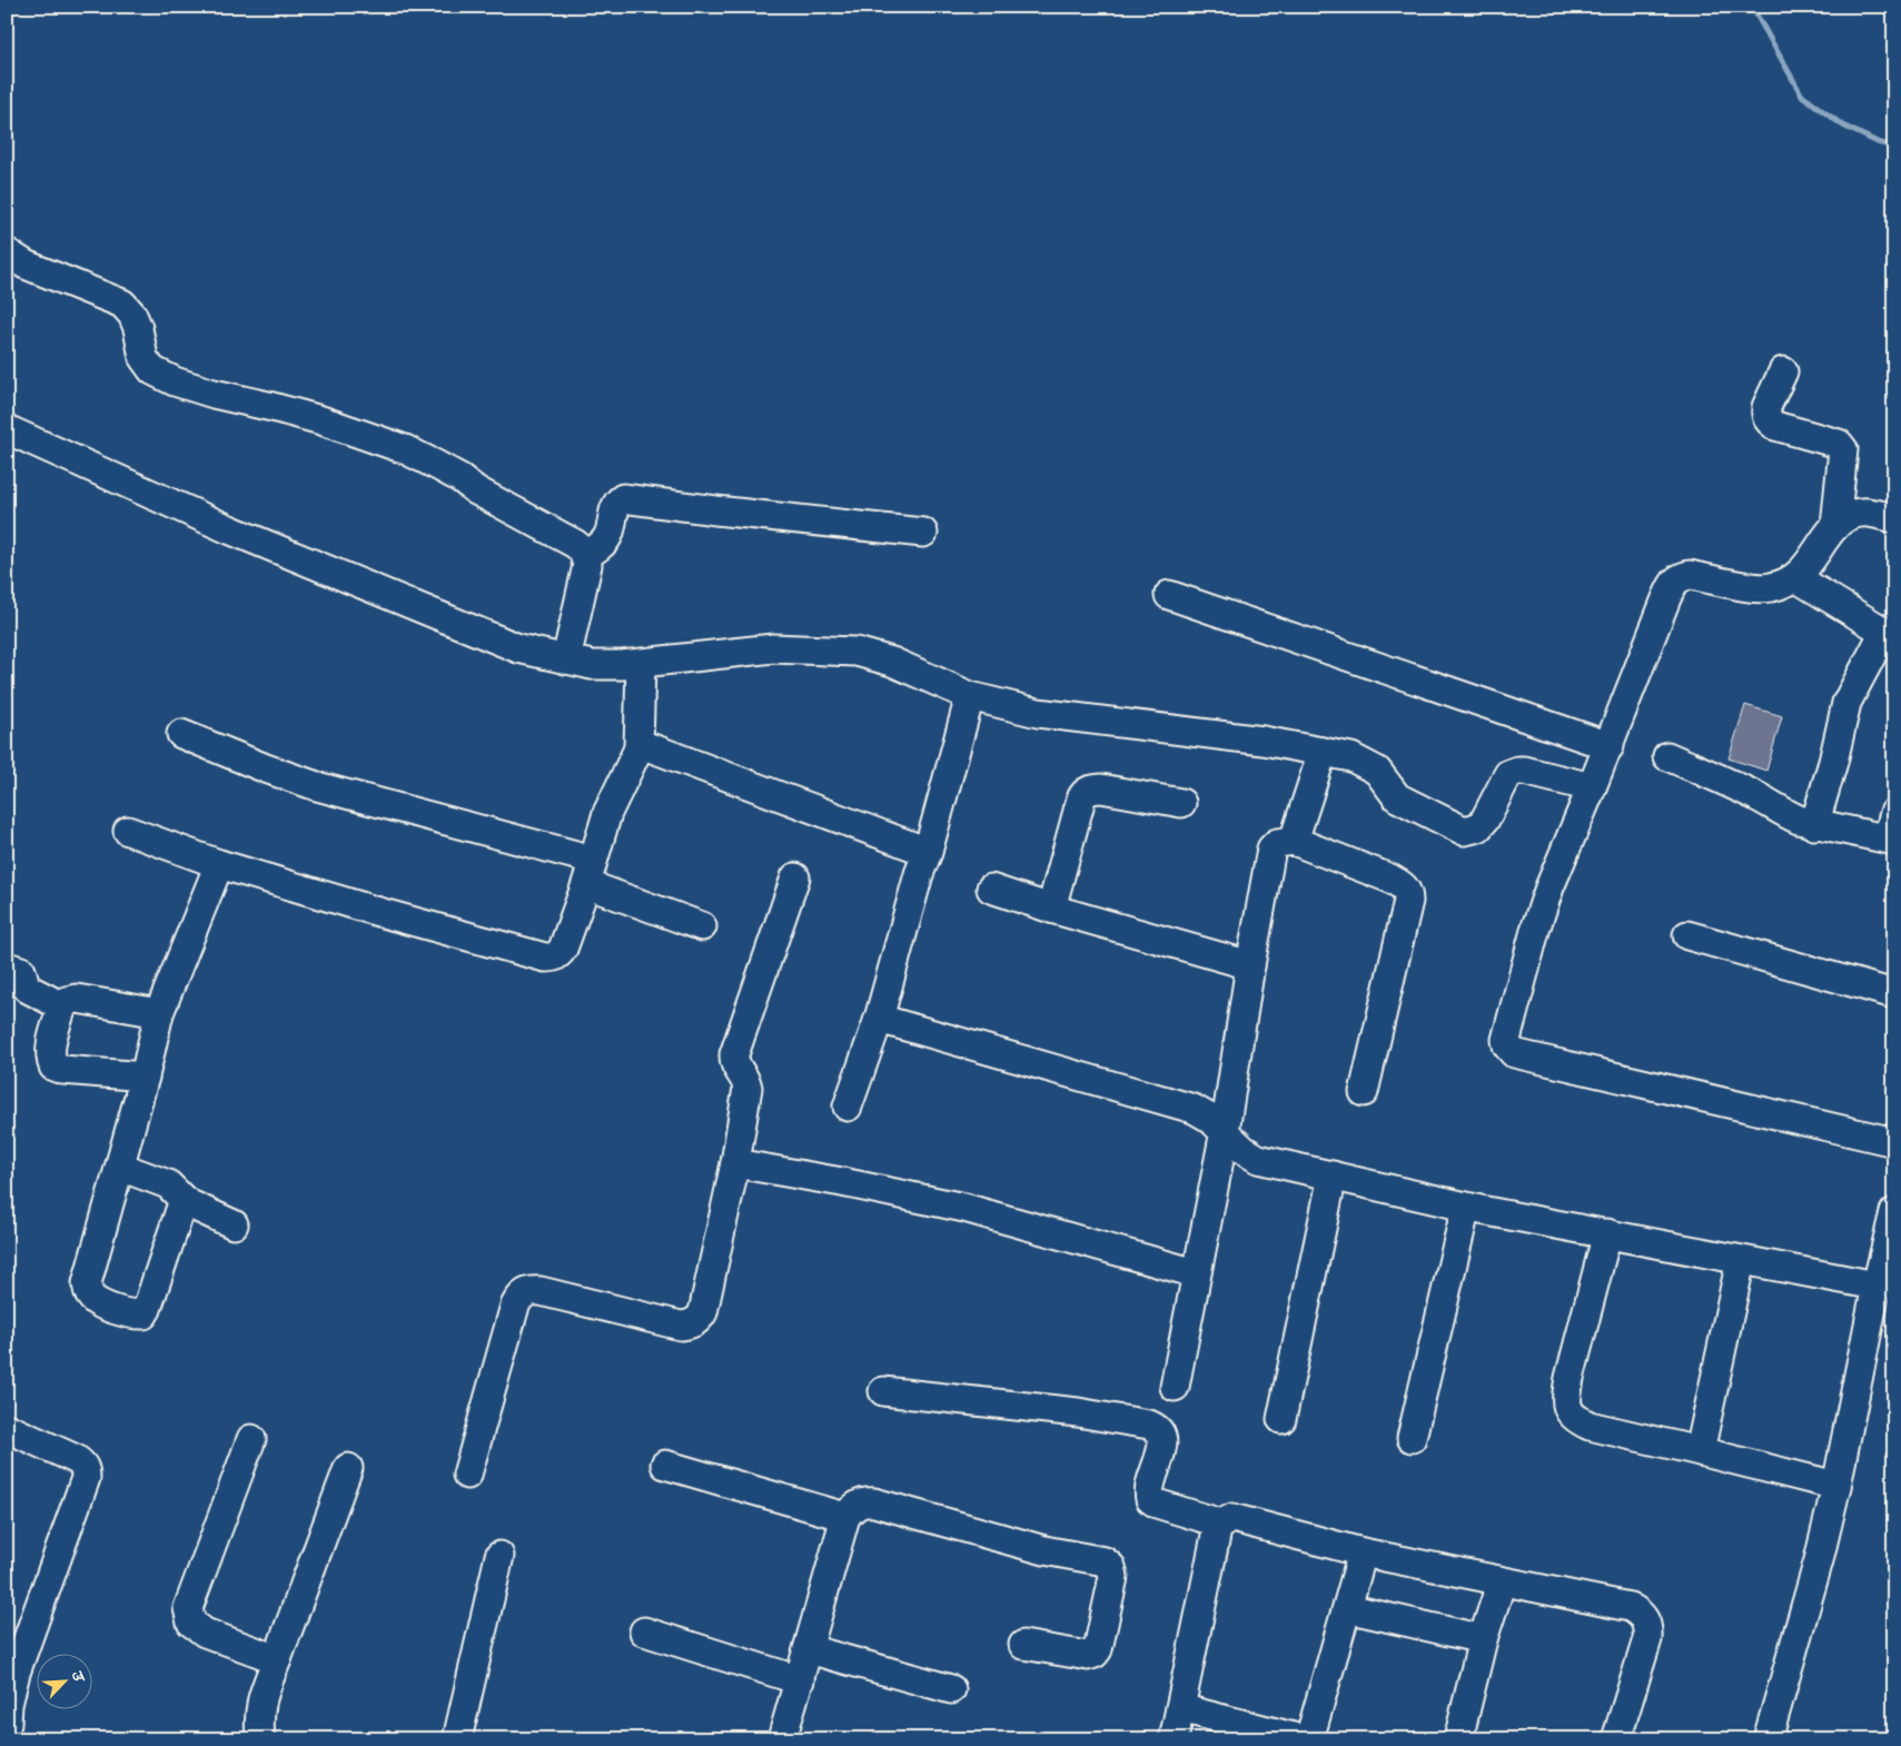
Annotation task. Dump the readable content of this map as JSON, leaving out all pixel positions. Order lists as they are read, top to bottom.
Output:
{
  "north": "top right"
}
